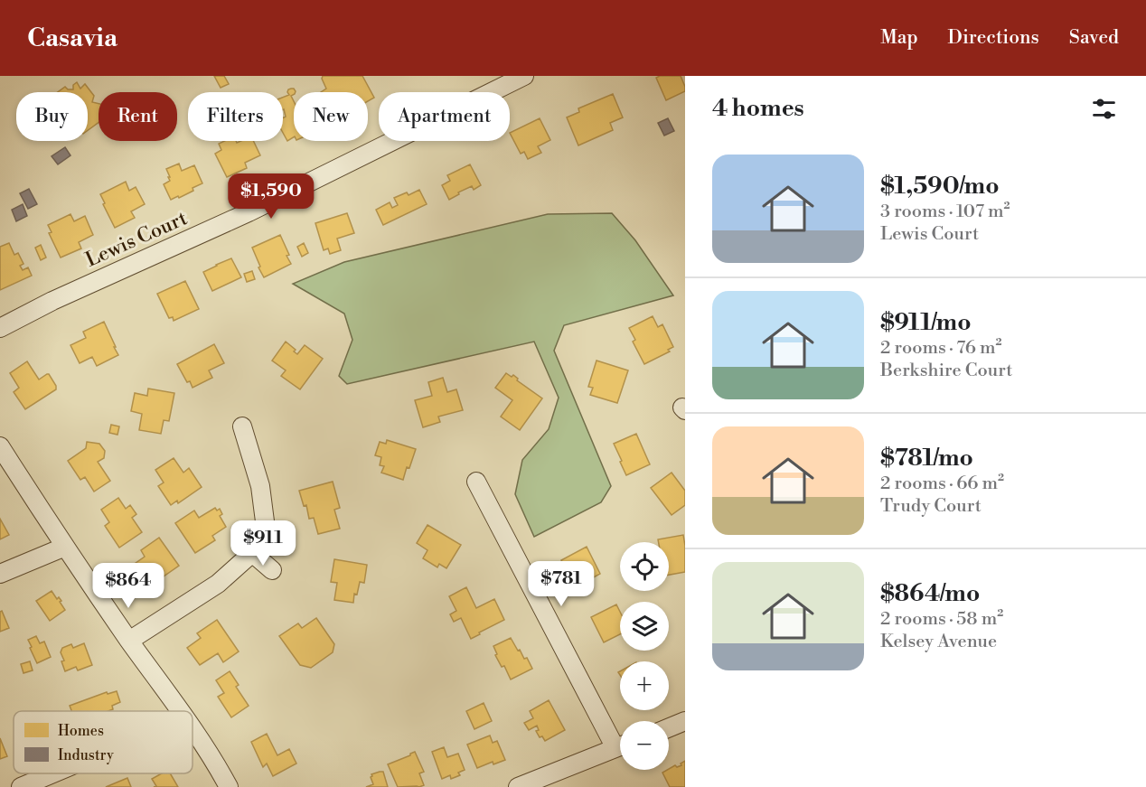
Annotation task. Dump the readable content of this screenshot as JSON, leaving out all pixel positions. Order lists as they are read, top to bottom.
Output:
{
  "streets": {
    "street": ["Lewis Court"]
  },
  "legend": ["Homes", "Industry"],
  "page": {
    "header": "Casavia",
    "nav": ["Map", "Directions", "Saved"],
    "heading": "4 homes",
    "chip": [
      "Buy",
      "Rent",
      "Filters",
      "New",
      "Apartment"
    ],
    "list": [
      {
        "name": "$1,590/mo",
        "note": "3 rooms · 107 m² · Lewis Court"
      },
      {
        "name": "$911/mo",
        "note": "2 rooms · 76 m² · Berkshire Court"
      },
      {
        "name": "$781/mo",
        "note": "2 rooms · 66 m² · Trudy Court"
      },
      {
        "name": "$864/mo",
        "note": "2 rooms · 58 m² · Kelsey Avenue"
      }
    ],
    "price": [
      "$1,590",
      "$911",
      "$781",
      "$864"
    ],
    "map_buttons": ["+", "−"]
  }
}
